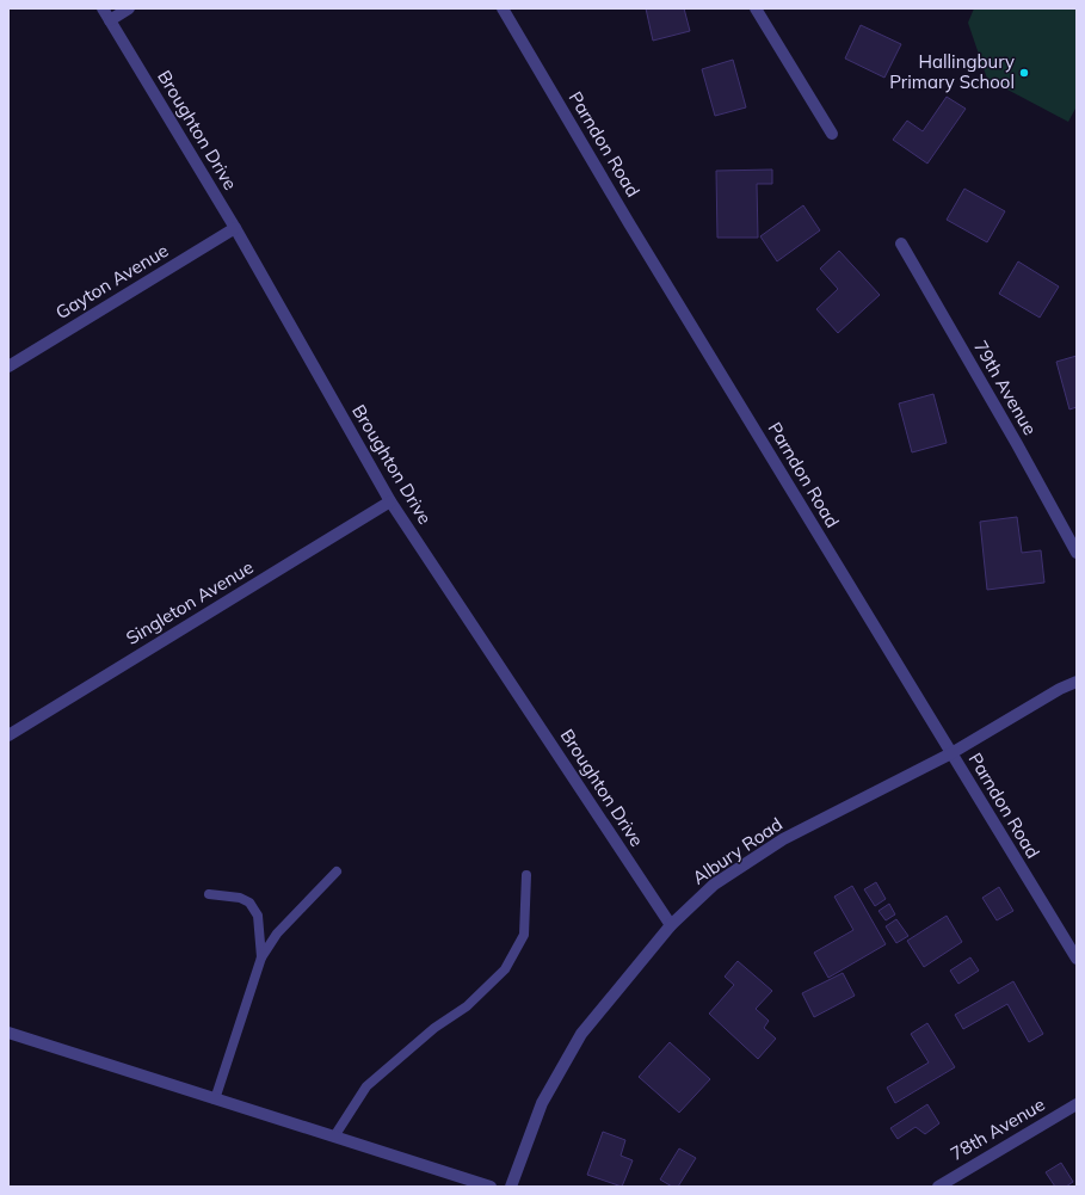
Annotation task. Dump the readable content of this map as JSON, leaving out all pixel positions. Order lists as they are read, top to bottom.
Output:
{
  "streets": {
    "street": [
      "Broughton Drive",
      "Parndon Road",
      "Gayton Avenue",
      "79th Avenue",
      "Singleton Avenue",
      "Albury Road",
      "78th Avenue"
    ]
  },
  "crossings": [
    ["Broughton Drive", "Gayton Avenue"],
    ["Broughton Drive", "Singleton Avenue"],
    ["Broughton Drive", "Albury Road"],
    ["Parndon Road", "Albury Road"]
  ],
  "places": ["Hallingbury Primary School"]
}
